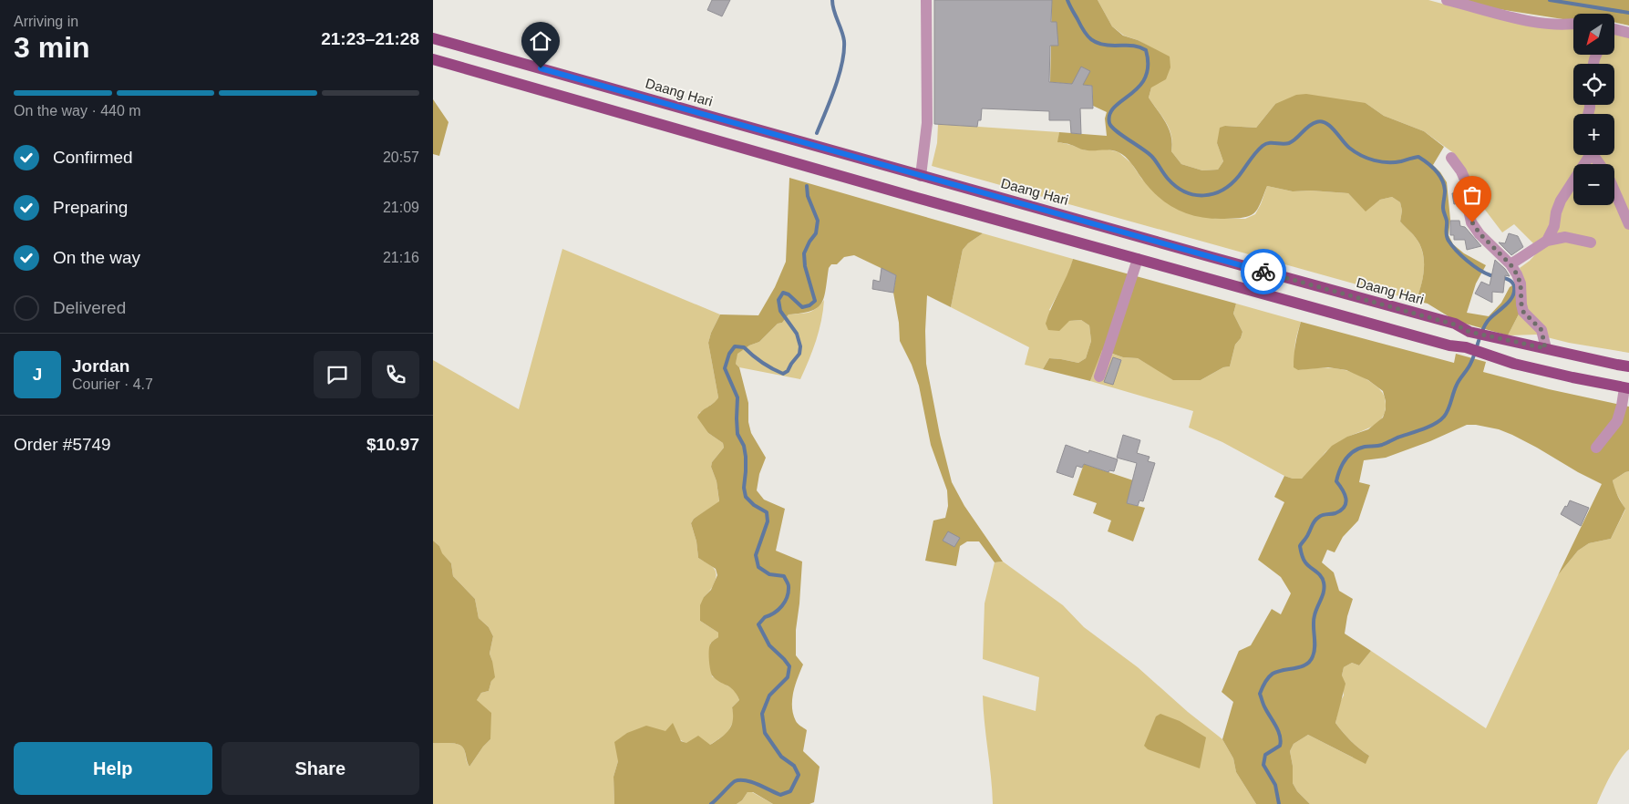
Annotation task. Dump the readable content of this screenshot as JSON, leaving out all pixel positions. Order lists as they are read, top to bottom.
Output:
{
  "streets": {
    "main road": ["Daang Hari"]
  },
  "north": "bottom left",
  "page": {
    "heading": ["3 min", "Arriving in", "21:23–21:28"],
    "panel": [
      "Jordan",
      "Courier · 4.7",
      "Order #5749",
      "$10.97"
    ],
    "map_buttons": ["+", "−"],
    "bar": "On the way · 440 m",
    "list": [
      ["Confirmed", "20:57"],
      ["Preparing", "21:09"],
      ["On the way", "21:16"],
      "Delivered"
    ],
    "round": "J",
    "buttons": ["Help", "Share"]
  }
}
